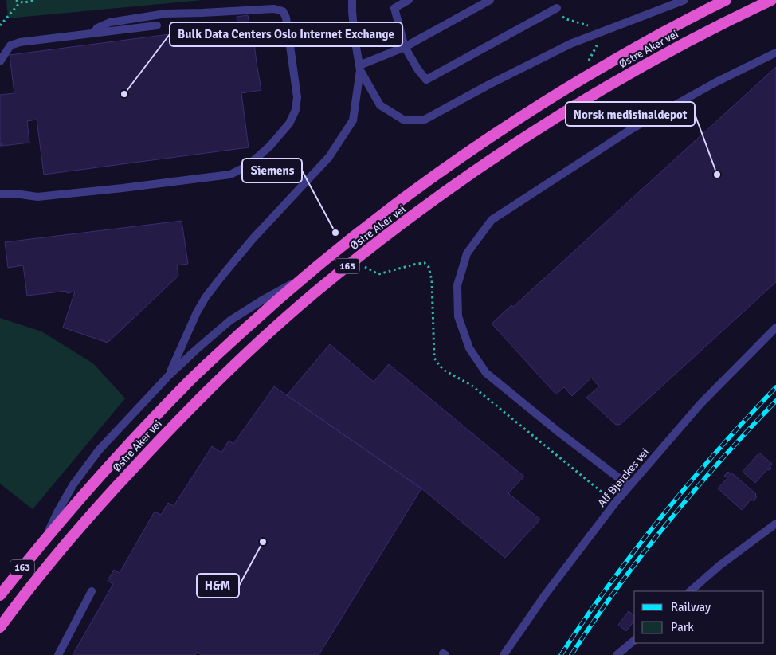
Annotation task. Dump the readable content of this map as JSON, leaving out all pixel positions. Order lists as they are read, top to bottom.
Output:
{
  "streets": {
    "highway": ["Østre Aker vei", "163"],
    "lane": ["Alf Bjerckes vei"]
  },
  "places": [
    "Bulk Data Centers Oslo Internet Exchange",
    "Norsk medisinaldepot",
    "Siemens",
    "H&M"
  ],
  "legend": ["Railway", "Park"]
}
